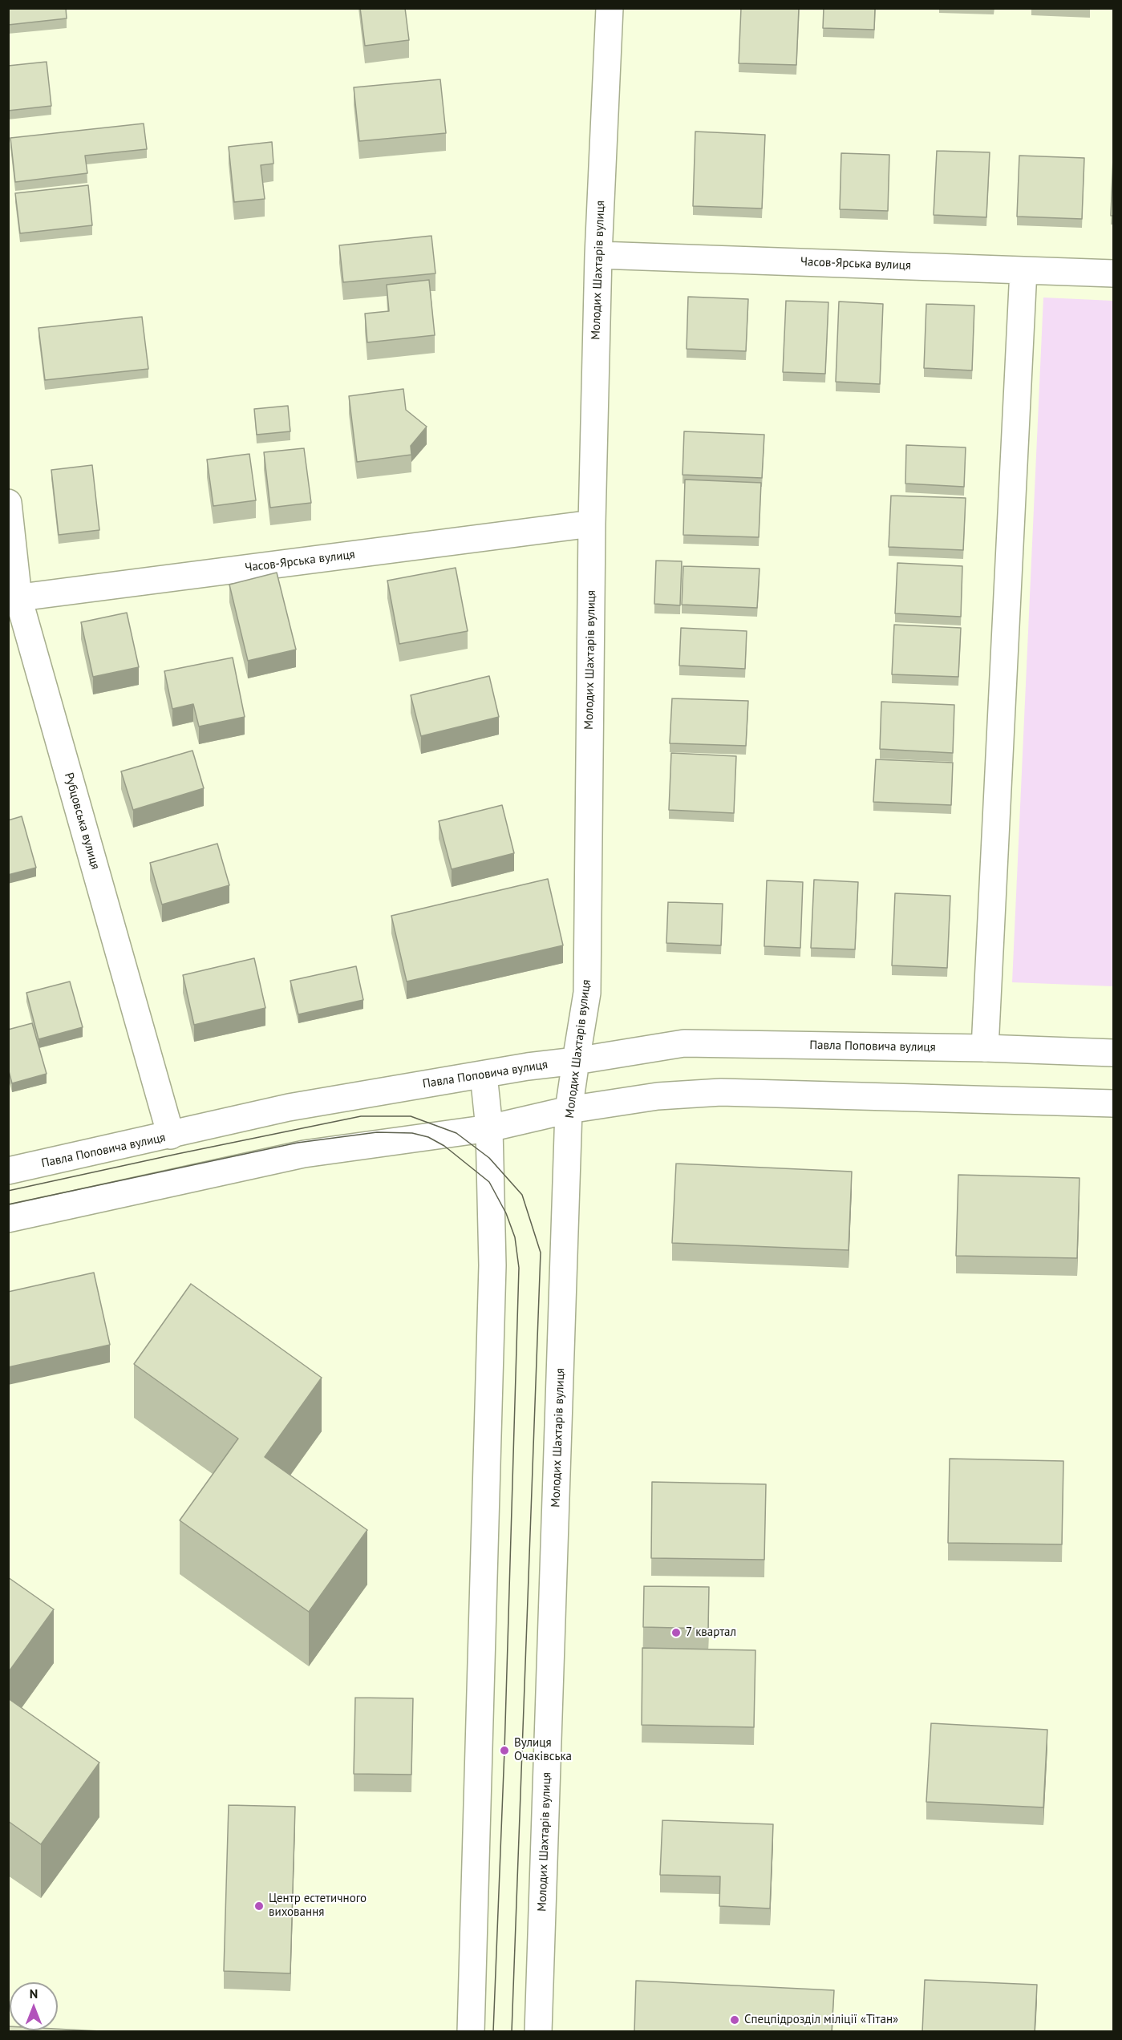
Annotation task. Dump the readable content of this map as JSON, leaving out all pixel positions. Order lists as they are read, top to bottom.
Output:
{
  "streets": {
    "main road": [
      "Часов-Ярська вулиця",
      "Молодих Шахтарів вулиця",
      "Рубцовська вулиця",
      "Павла Поповича вулиця"
    ]
  },
  "crossings": [
    ["Часов-Ярська вулиця", "Молодих Шахтарів вулиця"],
    ["Часов-Ярська вулиця", "Рубцовська вулиця"],
    ["Молодих Шахтарів вулиця", "Павла Поповича вулиця"],
    ["Рубцовська вулиця", "Павла Поповича вулиця"]
  ],
  "places": [
    "7 квартал",
    "Вулиця Очаківська",
    "Центр естетичного виховання",
    "Спецпідрозділ міліції «Тітан»"
  ],
  "north": "top"
}
